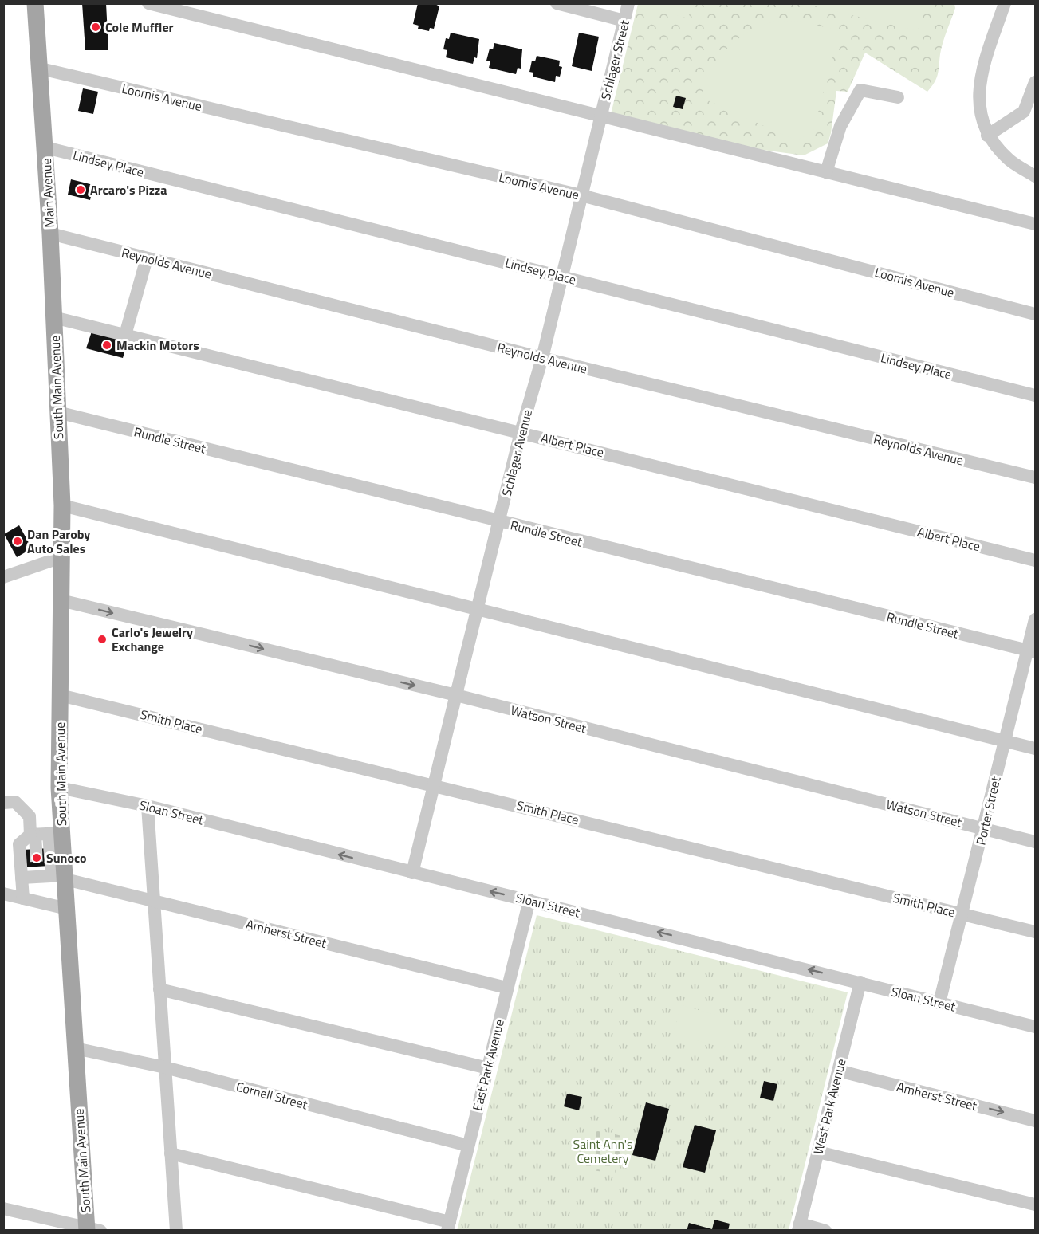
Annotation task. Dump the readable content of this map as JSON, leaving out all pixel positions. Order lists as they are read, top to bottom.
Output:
{
  "streets": {
    "main road": ["Main Avenue", "South Main Avenue"],
    "street": [
      "Schlager Street",
      "Loomis Avenue",
      "Lindsey Place",
      "Reynolds Avenue",
      "Rundle Street",
      "Albert Place",
      "Schlager Avenue",
      "Watson Street",
      "Smith Place",
      "Porter Street",
      "Sloan Street",
      "Amherst Street",
      "East Park Avenue",
      "Cornell Street",
      "West Park Avenue"
    ]
  },
  "crossings": [
    ["Schlager Street", "Schlager Avenue"],
    ["Loomis Avenue", "Main Avenue"],
    ["Loomis Avenue", "Schlager Avenue"],
    ["Lindsey Place", "Main Avenue"],
    ["Lindsey Place", "Schlager Avenue"],
    ["Main Avenue", "Reynolds Avenue"],
    ["Main Avenue", "South Main Avenue"],
    ["Main Avenue", "Albert Place"],
    ["Reynolds Avenue", "Schlager Avenue"],
    ["South Main Avenue", "Rundle Street"],
    ["South Main Avenue", "Albert Place"],
    ["South Main Avenue", "Watson Street"],
    ["South Main Avenue", "Smith Place"],
    ["South Main Avenue", "Sloan Street"],
    ["South Main Avenue", "Amherst Street"],
    ["South Main Avenue", "Cornell Street"],
    ["Rundle Street", "Schlager Avenue"],
    ["Rundle Street", "Porter Street"],
    ["Albert Place", "Schlager Avenue"],
    ["Schlager Avenue", "Watson Street"],
    ["Schlager Avenue", "Smith Place"],
    ["Schlager Avenue", "Sloan Street"],
    ["Watson Street", "Porter Street"],
    ["Smith Place", "Porter Street"],
    ["Porter Street", "Sloan Street"],
    ["Sloan Street", "East Park Avenue"],
    ["Sloan Street", "West Park Avenue"],
    ["Amherst Street", "East Park Avenue"],
    ["Amherst Street", "West Park Avenue"],
    ["East Park Avenue", "Cornell Street"]
  ],
  "one_way": ["Sloan Street"],
  "parks": ["Saint Ann's Cemetery"],
  "places": [
    "Cole Muffler",
    "Arcaro's Pizza",
    "Mackin Motors",
    "Dan Paroby Auto Sales",
    "Carlo's Jewelry Exchange",
    "Sunoco"
  ]
}
